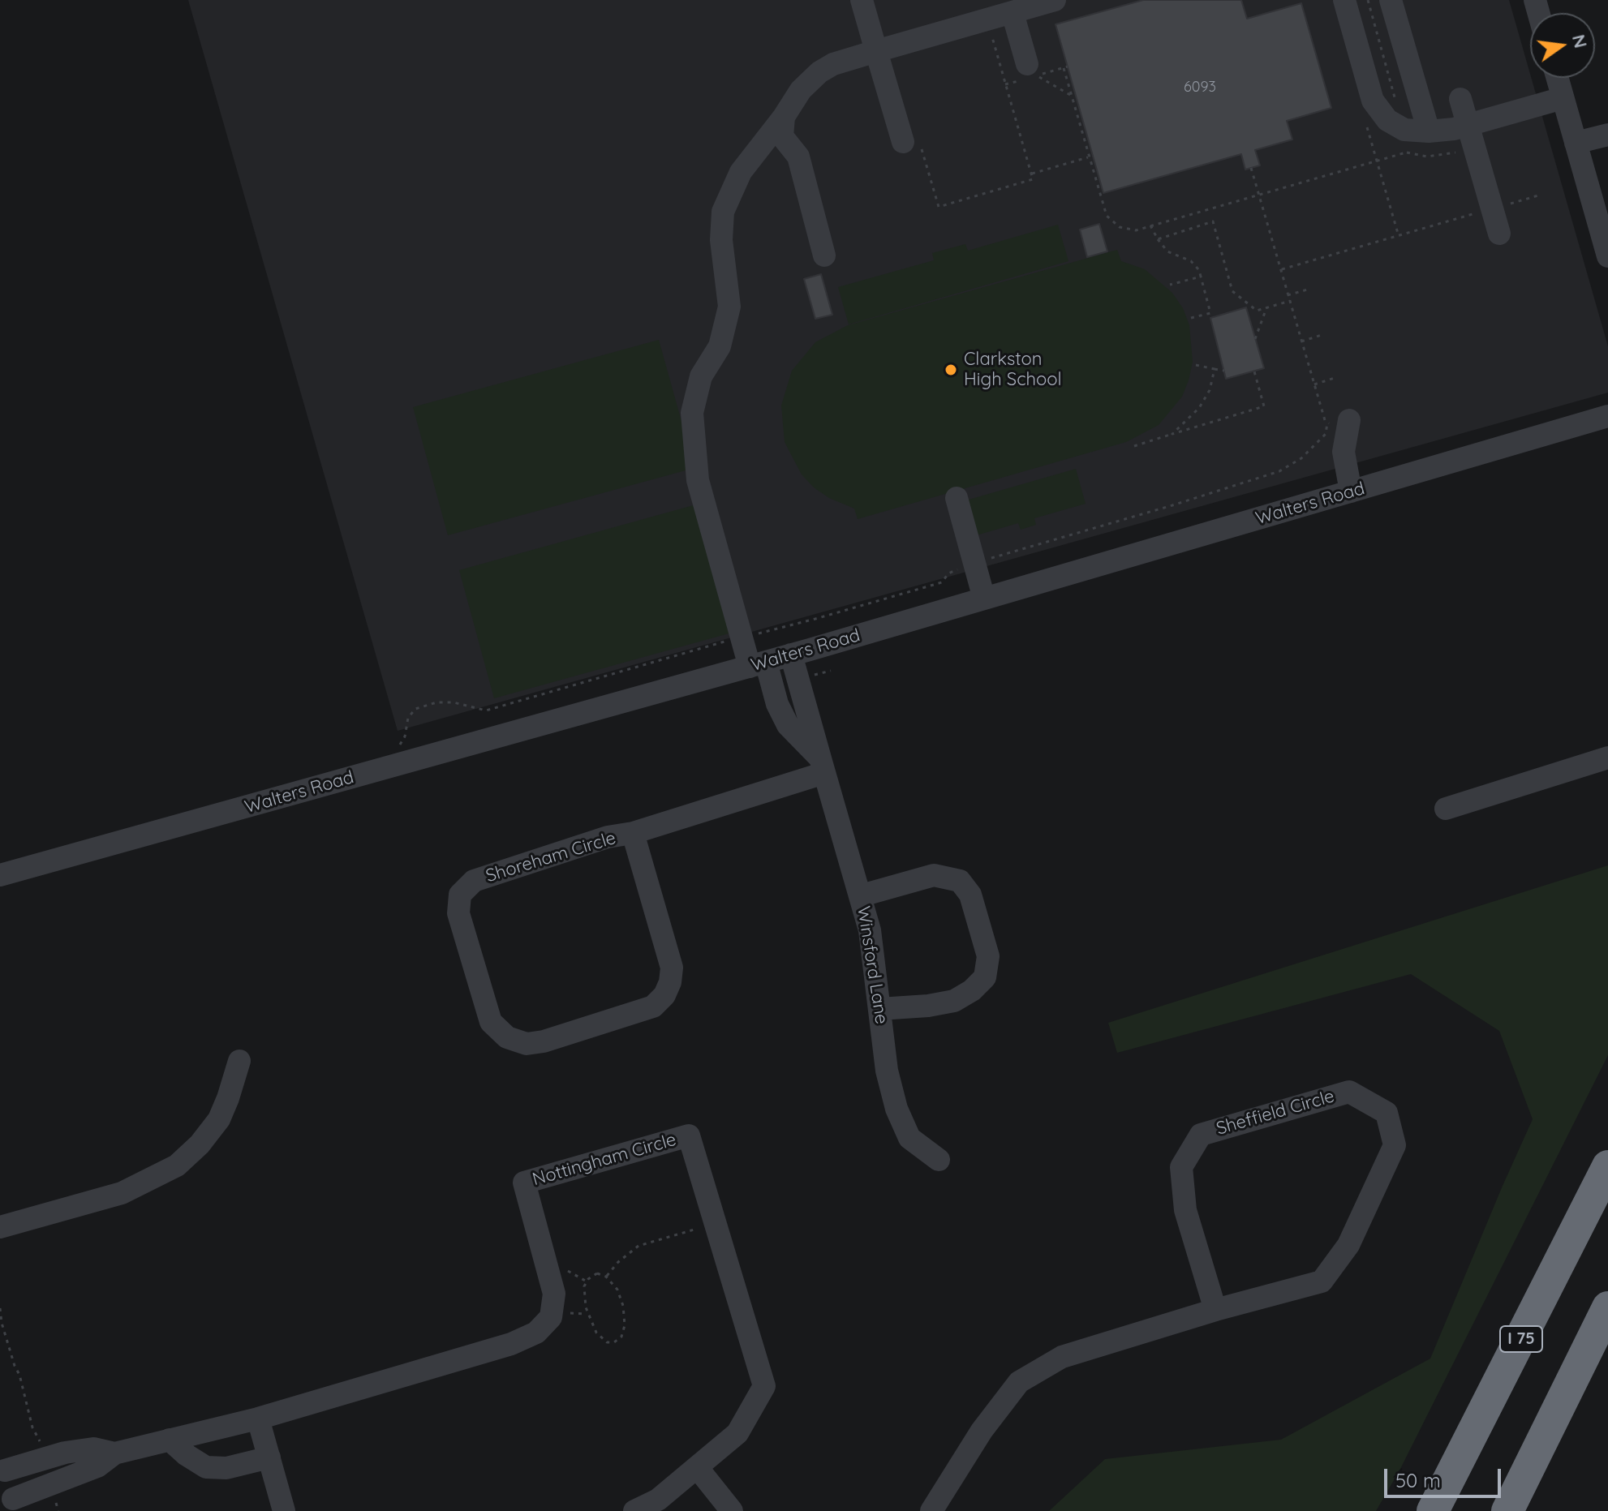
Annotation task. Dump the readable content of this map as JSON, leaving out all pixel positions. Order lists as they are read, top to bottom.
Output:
{
  "streets": {
    "highway": ["I 75"],
    "street": [
      "Walters Road",
      "Shoreham Circle",
      "Winsford Lane",
      "Sheffield Circle",
      "Nottingham Circle"
    ]
  },
  "crossings": [
    ["Walters Road", "Winsford Lane"],
    ["Shoreham Circle", "Winsford Lane"]
  ],
  "places": ["Clarkston High School"],
  "house_numbers": ["6093"],
  "scale_bar": "50 m",
  "north": "right"
}
